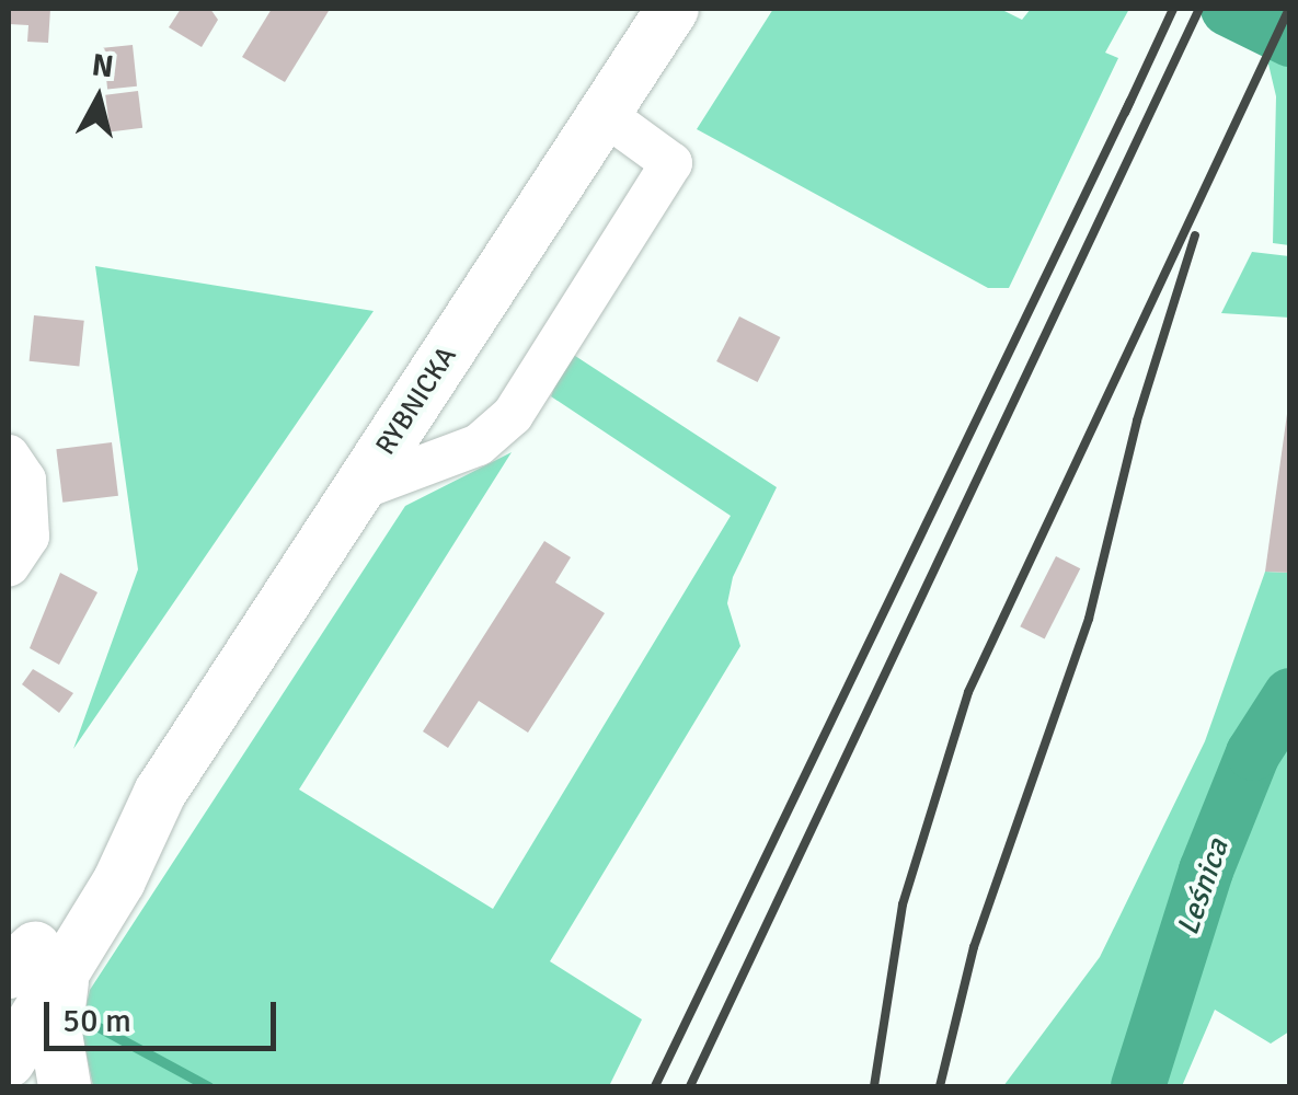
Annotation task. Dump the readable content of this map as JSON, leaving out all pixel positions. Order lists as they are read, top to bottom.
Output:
{
  "streets": {
    "main road": ["RYBNICKA"]
  },
  "water": ["Leśnica"],
  "scale_bar": "50 m",
  "north": "top"
}
